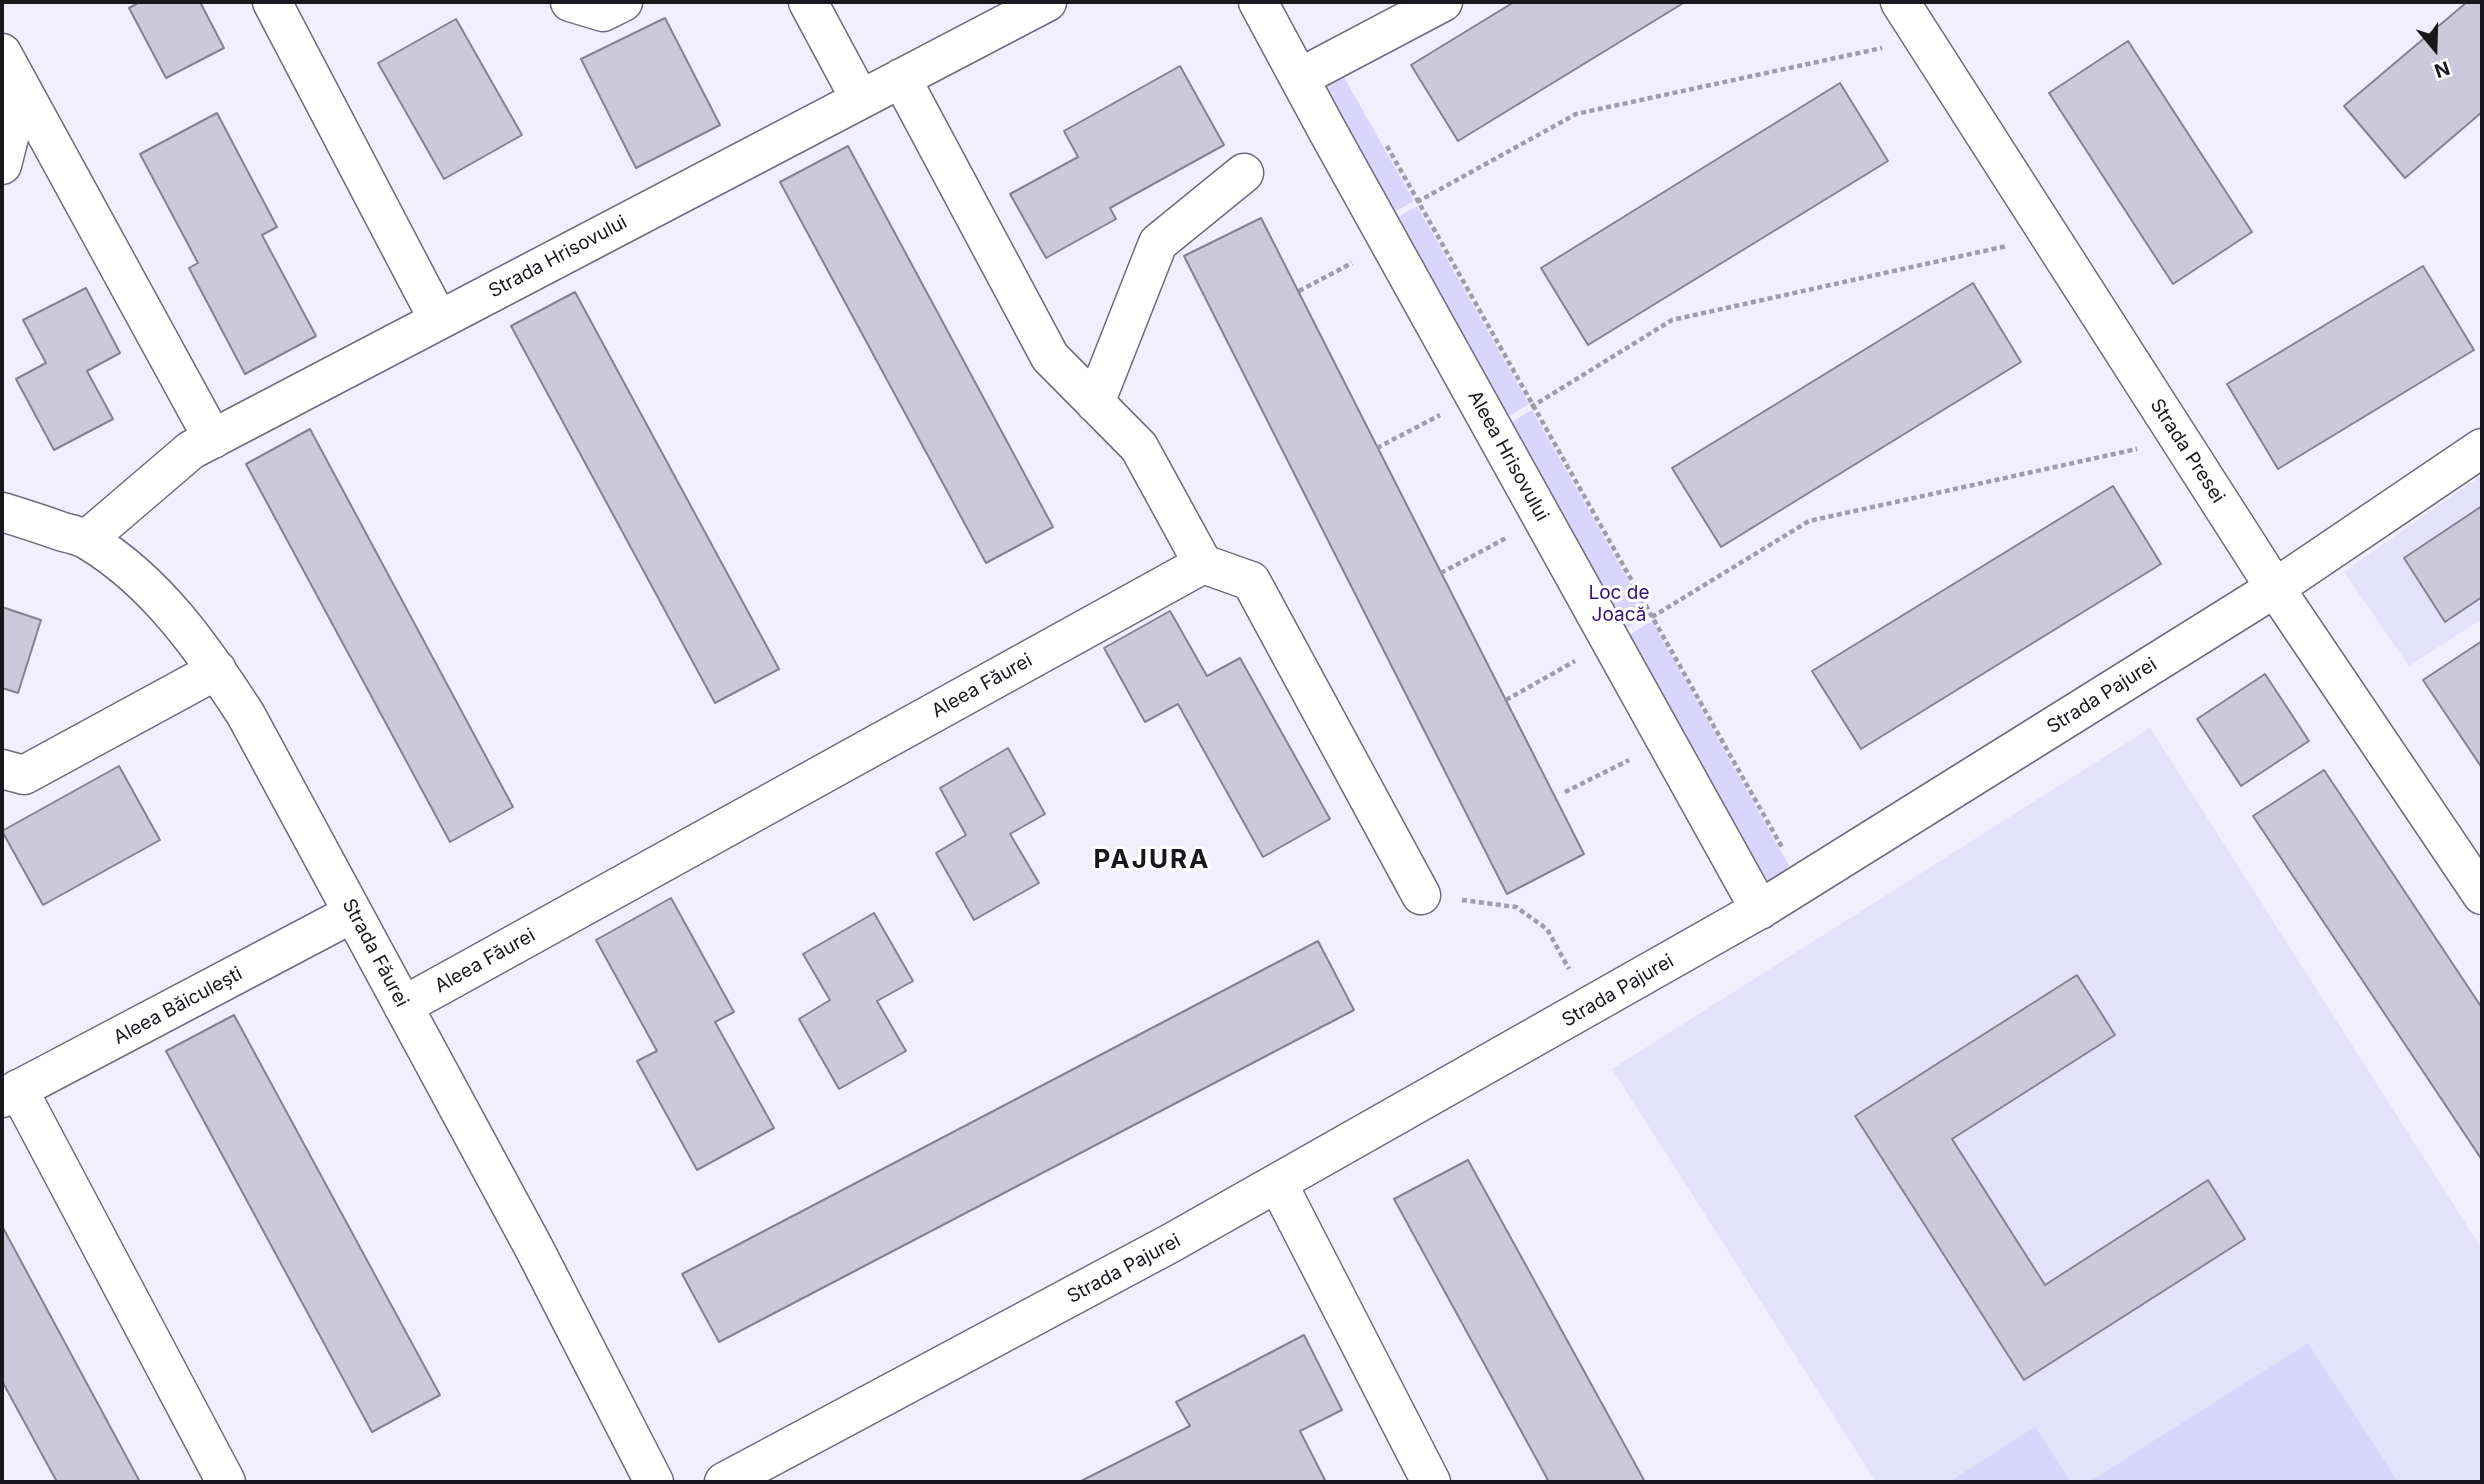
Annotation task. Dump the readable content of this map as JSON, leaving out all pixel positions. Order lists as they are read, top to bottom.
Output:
{
  "streets": {
    "street": [
      "Strada Hrisovului",
      "Strada Presei",
      "Aleea Hrisovului",
      "Aleea Făurei",
      "Strada Pajurei",
      "Strada Făurei",
      "Aleea Băiculești"
    ]
  },
  "crossings": [
    ["Strada Hrisovului", "Strada Făurei"],
    ["Strada Presei", "Strada Pajurei"],
    ["Aleea Hrisovului", "Strada Pajurei"],
    ["Aleea Făurei", "Strada Făurei"],
    ["Strada Făurei", "Aleea Băiculești"]
  ],
  "districts": ["PAJURA"],
  "parks": ["Loc de Joacă"],
  "north": "bottom"
}
